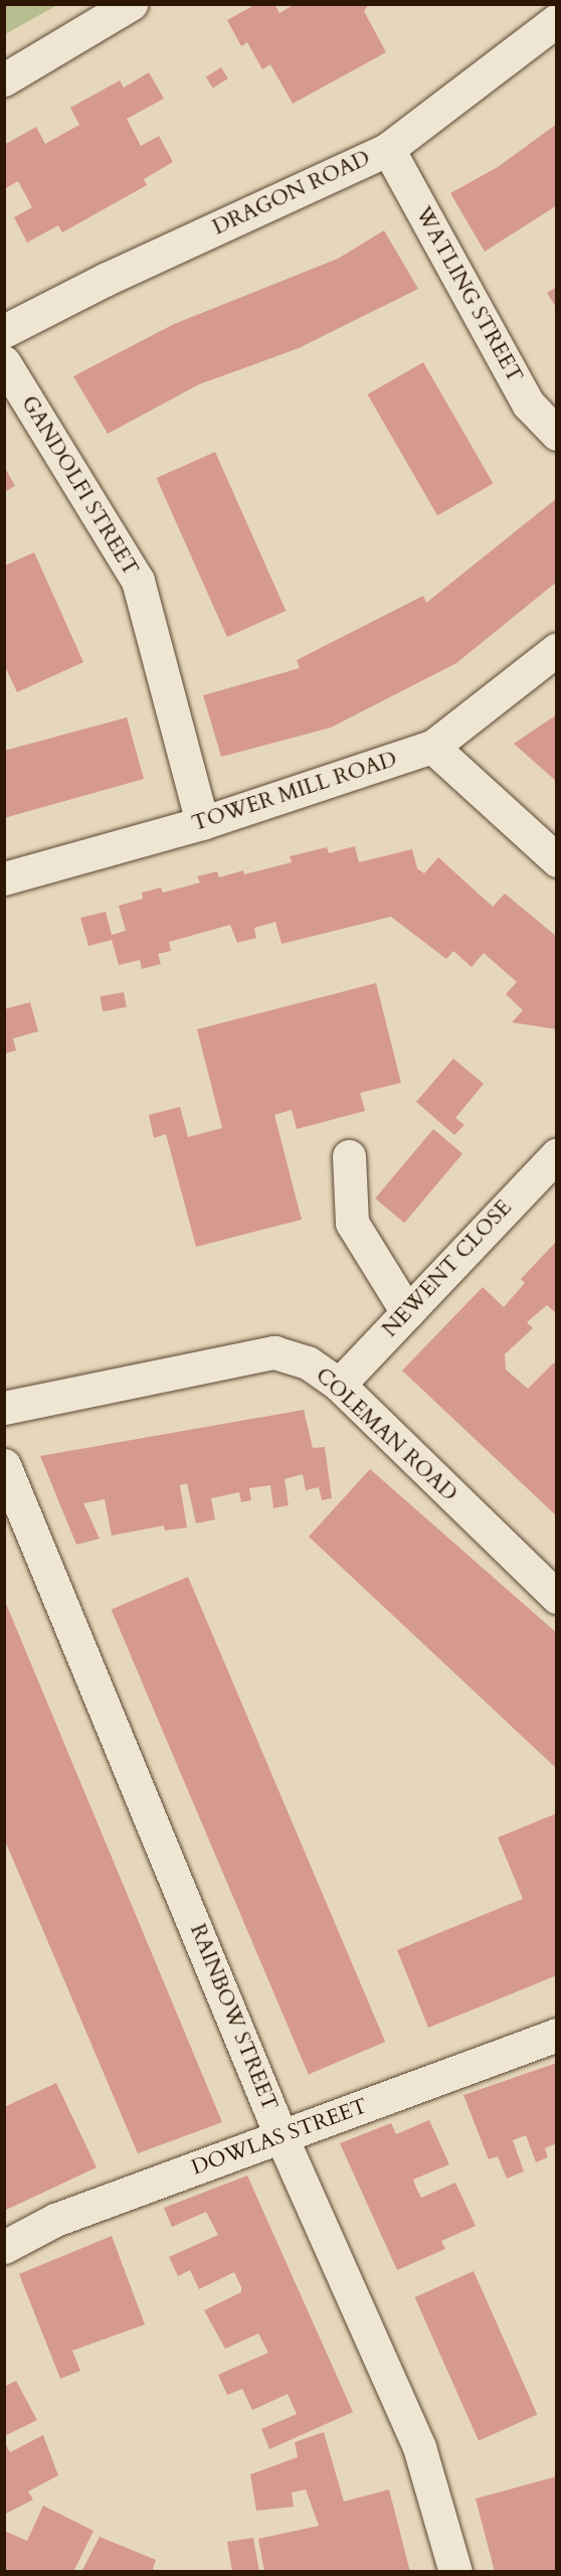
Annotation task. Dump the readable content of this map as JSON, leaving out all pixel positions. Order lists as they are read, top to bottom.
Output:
{
  "streets": {
    "street": [
      "DRAGON ROAD",
      "WATLING STREET",
      "GANDOLFI STREET",
      "TOWER MILL ROAD",
      "NEWENT CLOSE",
      "COLEMAN ROAD",
      "RAINBOW STREET",
      "DOWLAS STREET"
    ]
  },
  "crossings": [
    ["DRAGON ROAD", "WATLING STREET"],
    ["GANDOLFI STREET", "TOWER MILL ROAD"],
    ["NEWENT CLOSE", "COLEMAN ROAD"],
    ["RAINBOW STREET", "DOWLAS STREET"]
  ]
}
